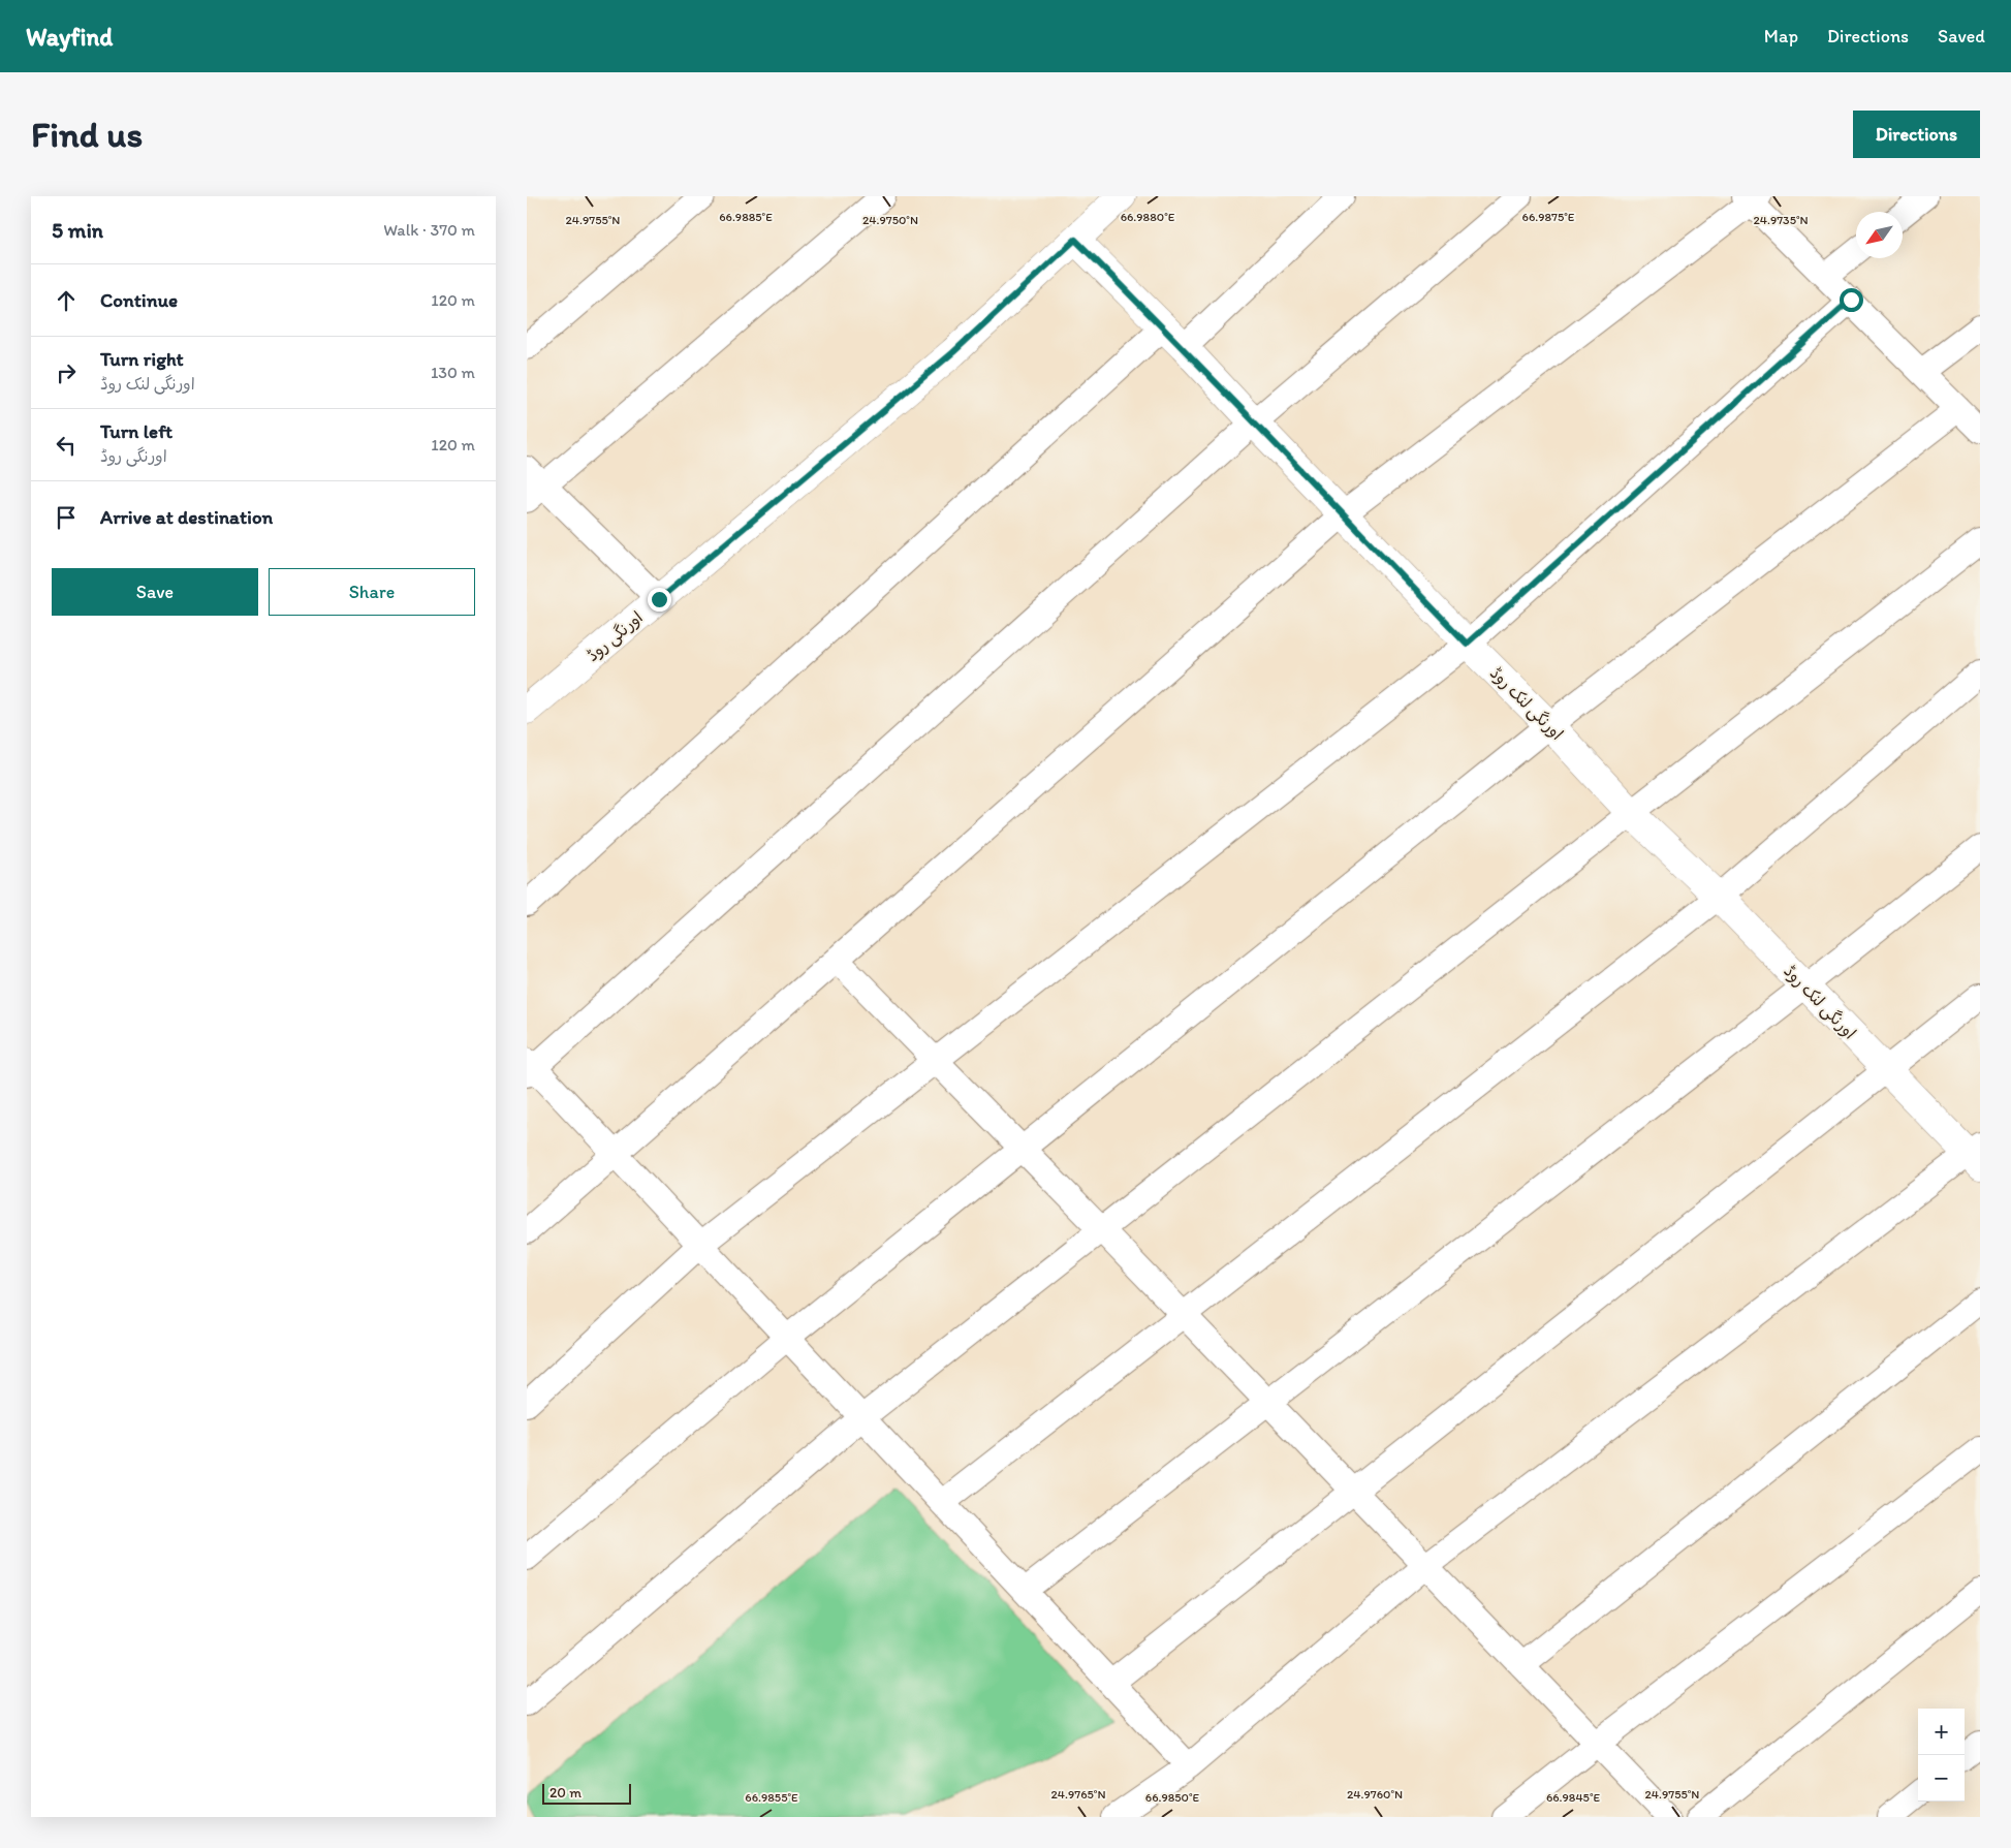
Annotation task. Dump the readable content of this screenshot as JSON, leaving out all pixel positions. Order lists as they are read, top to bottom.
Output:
{
  "streets": {
    "street": ["اورنگی روڈ", "اورنگی لنک روڈ"]
  },
  "crossings": [
    ["اورنگی روڈ", "اورنگی لنک روڈ"]
  ],
  "scale_bar": "20 m",
  "north": "bottom left",
  "page": {
    "header": "Wayfind",
    "nav": ["Map", "Directions", "Saved"],
    "buttons": [
      "Directions",
      ["Save", "Share"]
    ],
    "title": "Find us",
    "heading": ["5 min", "Walk · 370 m"],
    "list": [
      ["Continue", "120 m"],
      ["Turn right", "اورنگی لنک روڈ", "130 m"],
      ["Turn left", "اورنگی روڈ", "120 m"],
      "Arrive at destination"
    ],
    "map_buttons": ["+", "−"],
    "scale": "20 m"
  },
  "coordinates": [
    "66.9885°E",
    "66.9880°E",
    "66.9875°E",
    "24.9755°N",
    "24.9750°N",
    "24.9735°N",
    "24.9765°N",
    "24.9760°N",
    "66.9855°E",
    "66.9850°E",
    "66.9845°E"
  ]
}
